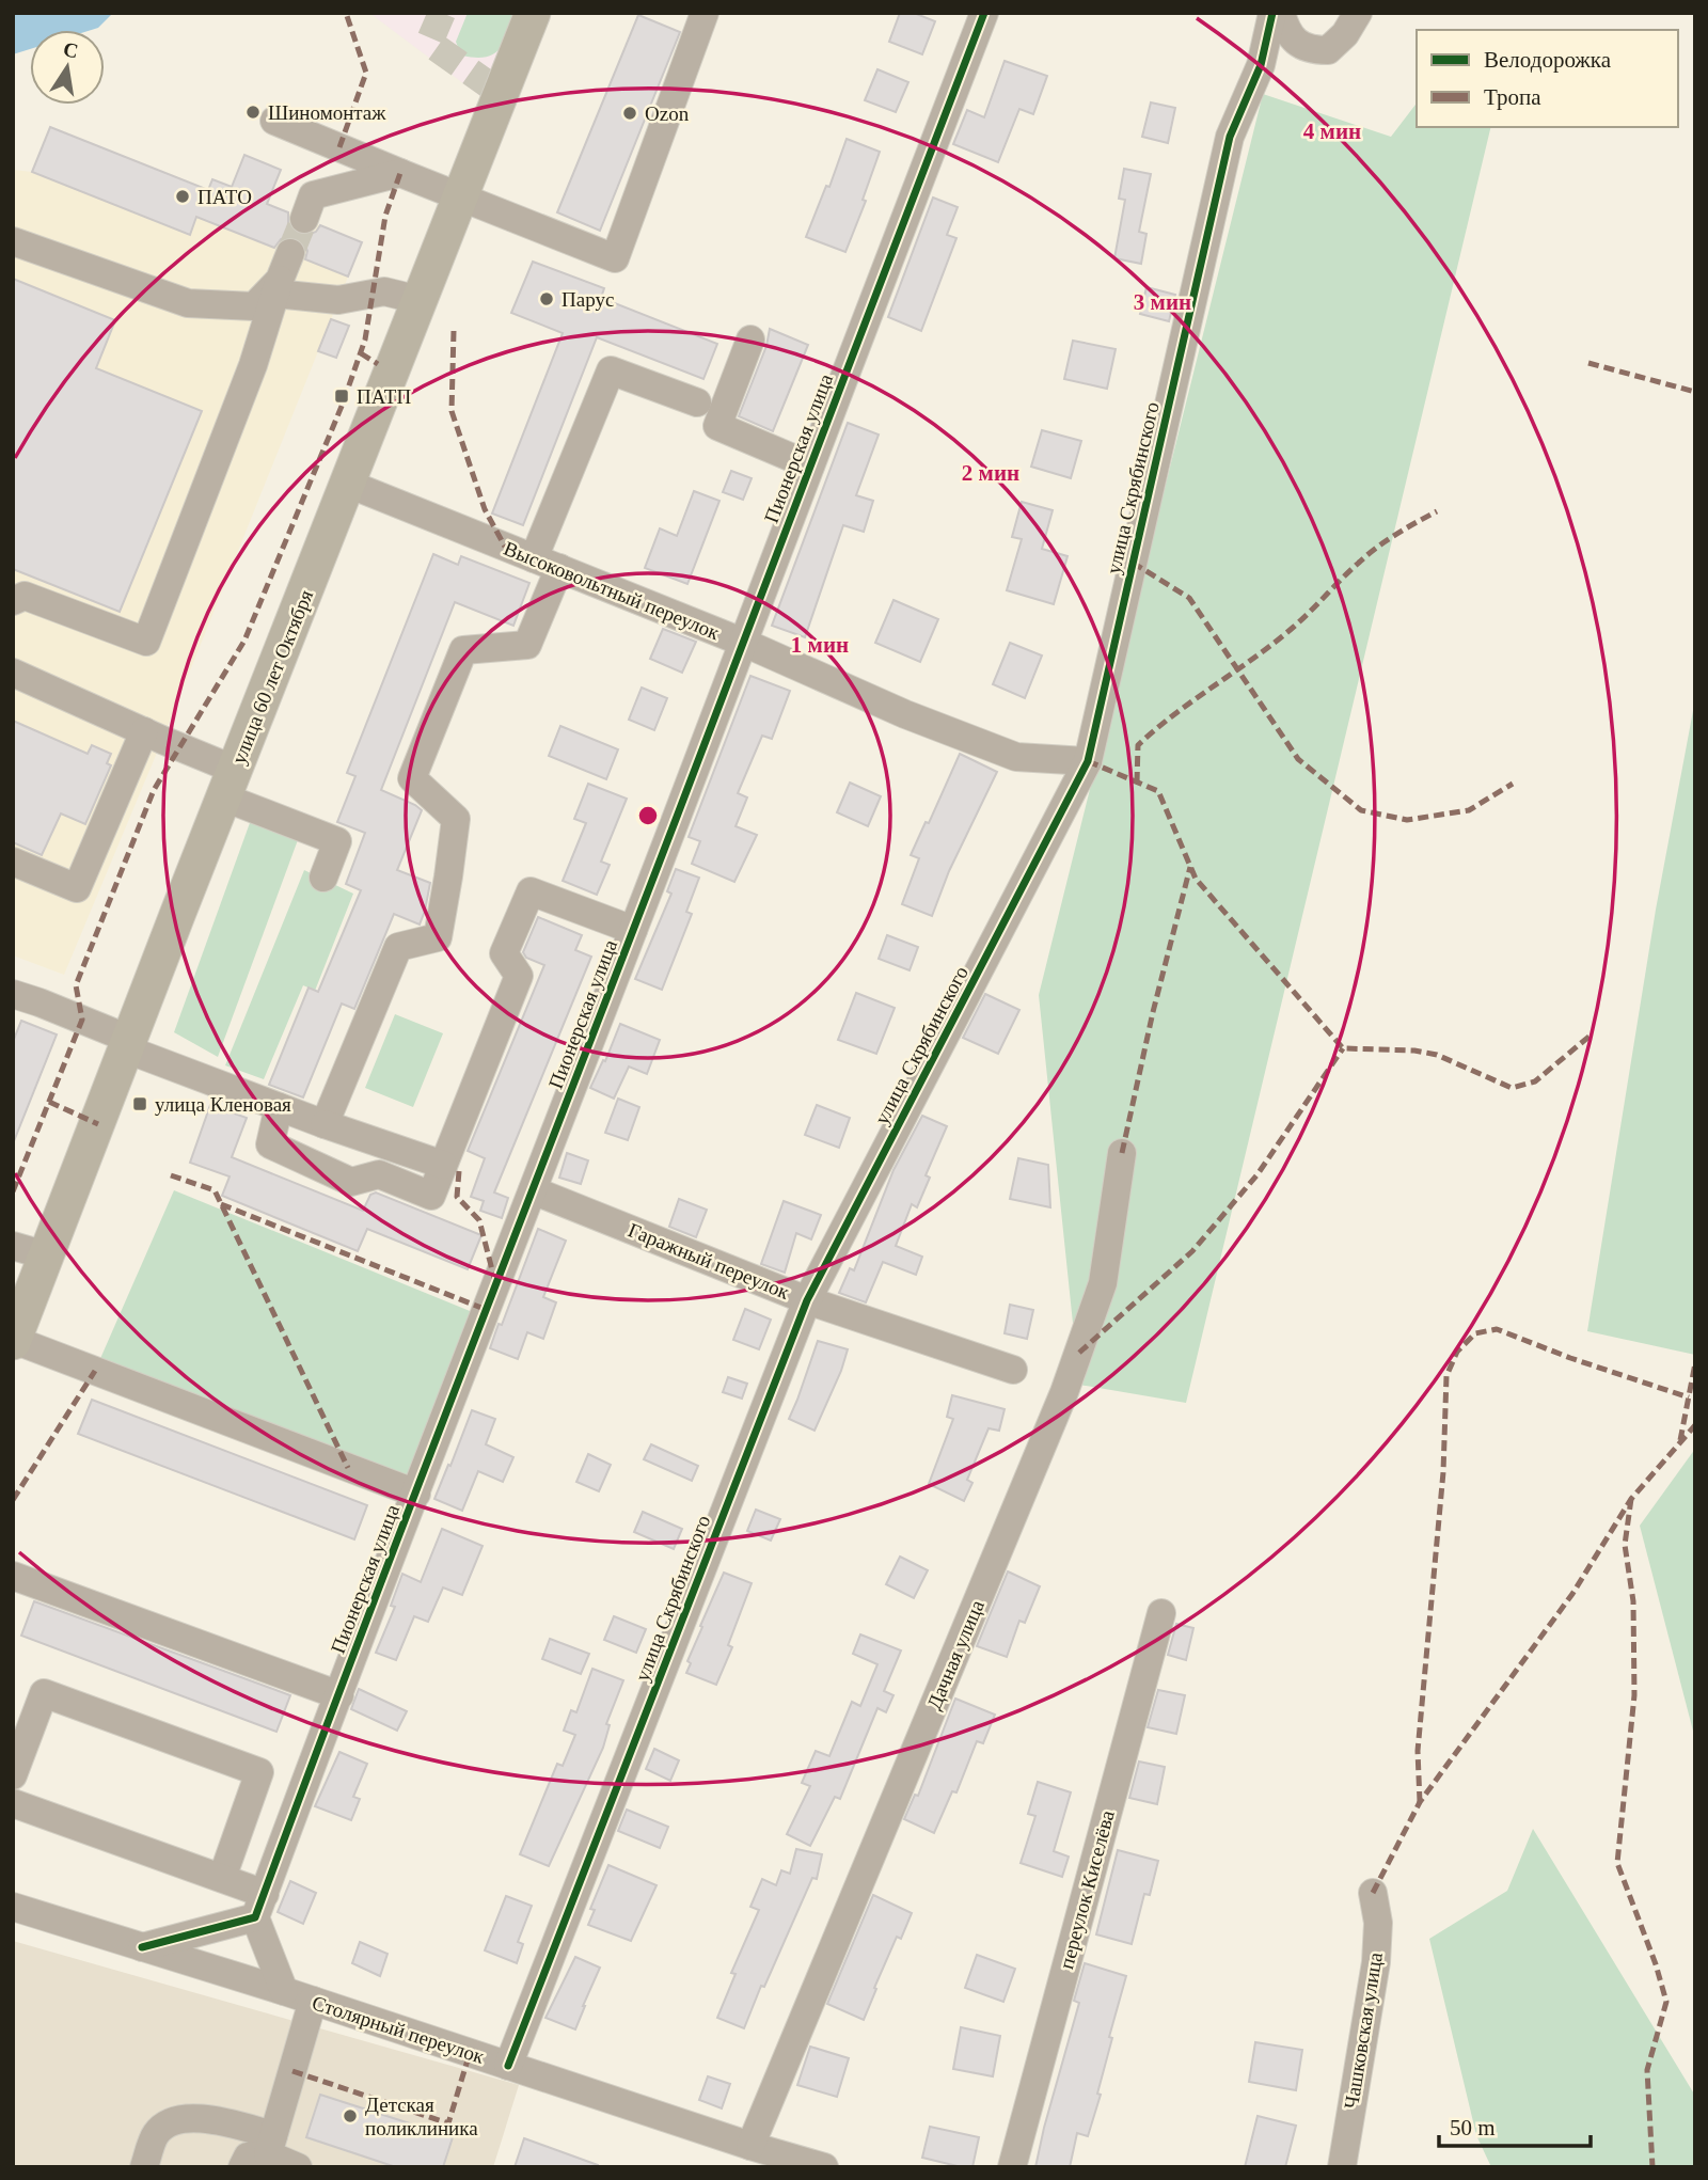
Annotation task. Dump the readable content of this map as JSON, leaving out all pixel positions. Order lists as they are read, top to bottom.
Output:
{
  "streets": {
    "main road": ["улица 60 лет Октября"],
    "street": [
      "Пионерская улица",
      "улица Скрябинского",
      "Высоковольтный переулок",
      "Гаражный переулок",
      "Дачная улица",
      "переулок Киселёва",
      "Столярный переулок",
      "Чашковская улица"
    ]
  },
  "crossings": [
    ["Пионерская улица", "Высоковольтный переулок"],
    ["Пионерская улица", "Гаражный переулок"],
    ["улица Скрябинского", "Высоковольтный переулок"],
    ["улица Скрябинского", "Гаражный переулок"],
    ["улица Скрябинского", "Столярный переулок"],
    ["Высоковольтный переулок", "улица 60 лет Октября"],
    ["Дачная улица", "Столярный переулок"]
  ],
  "places": {
    "other": [
      "Шиномонтаж",
      "Ozon",
      "ПАТО",
      "Парус",
      "Детская поликлиника"
    ],
    "transit": ["ПАТП", "улица Кленовая"]
  },
  "legend": ["Велодорожка", "Тропа"],
  "scale_bar": "50 m",
  "north": "top",
  "rings": [
    "4 мин",
    "3 мин",
    "2 мин",
    "1 мин"
  ]
}
